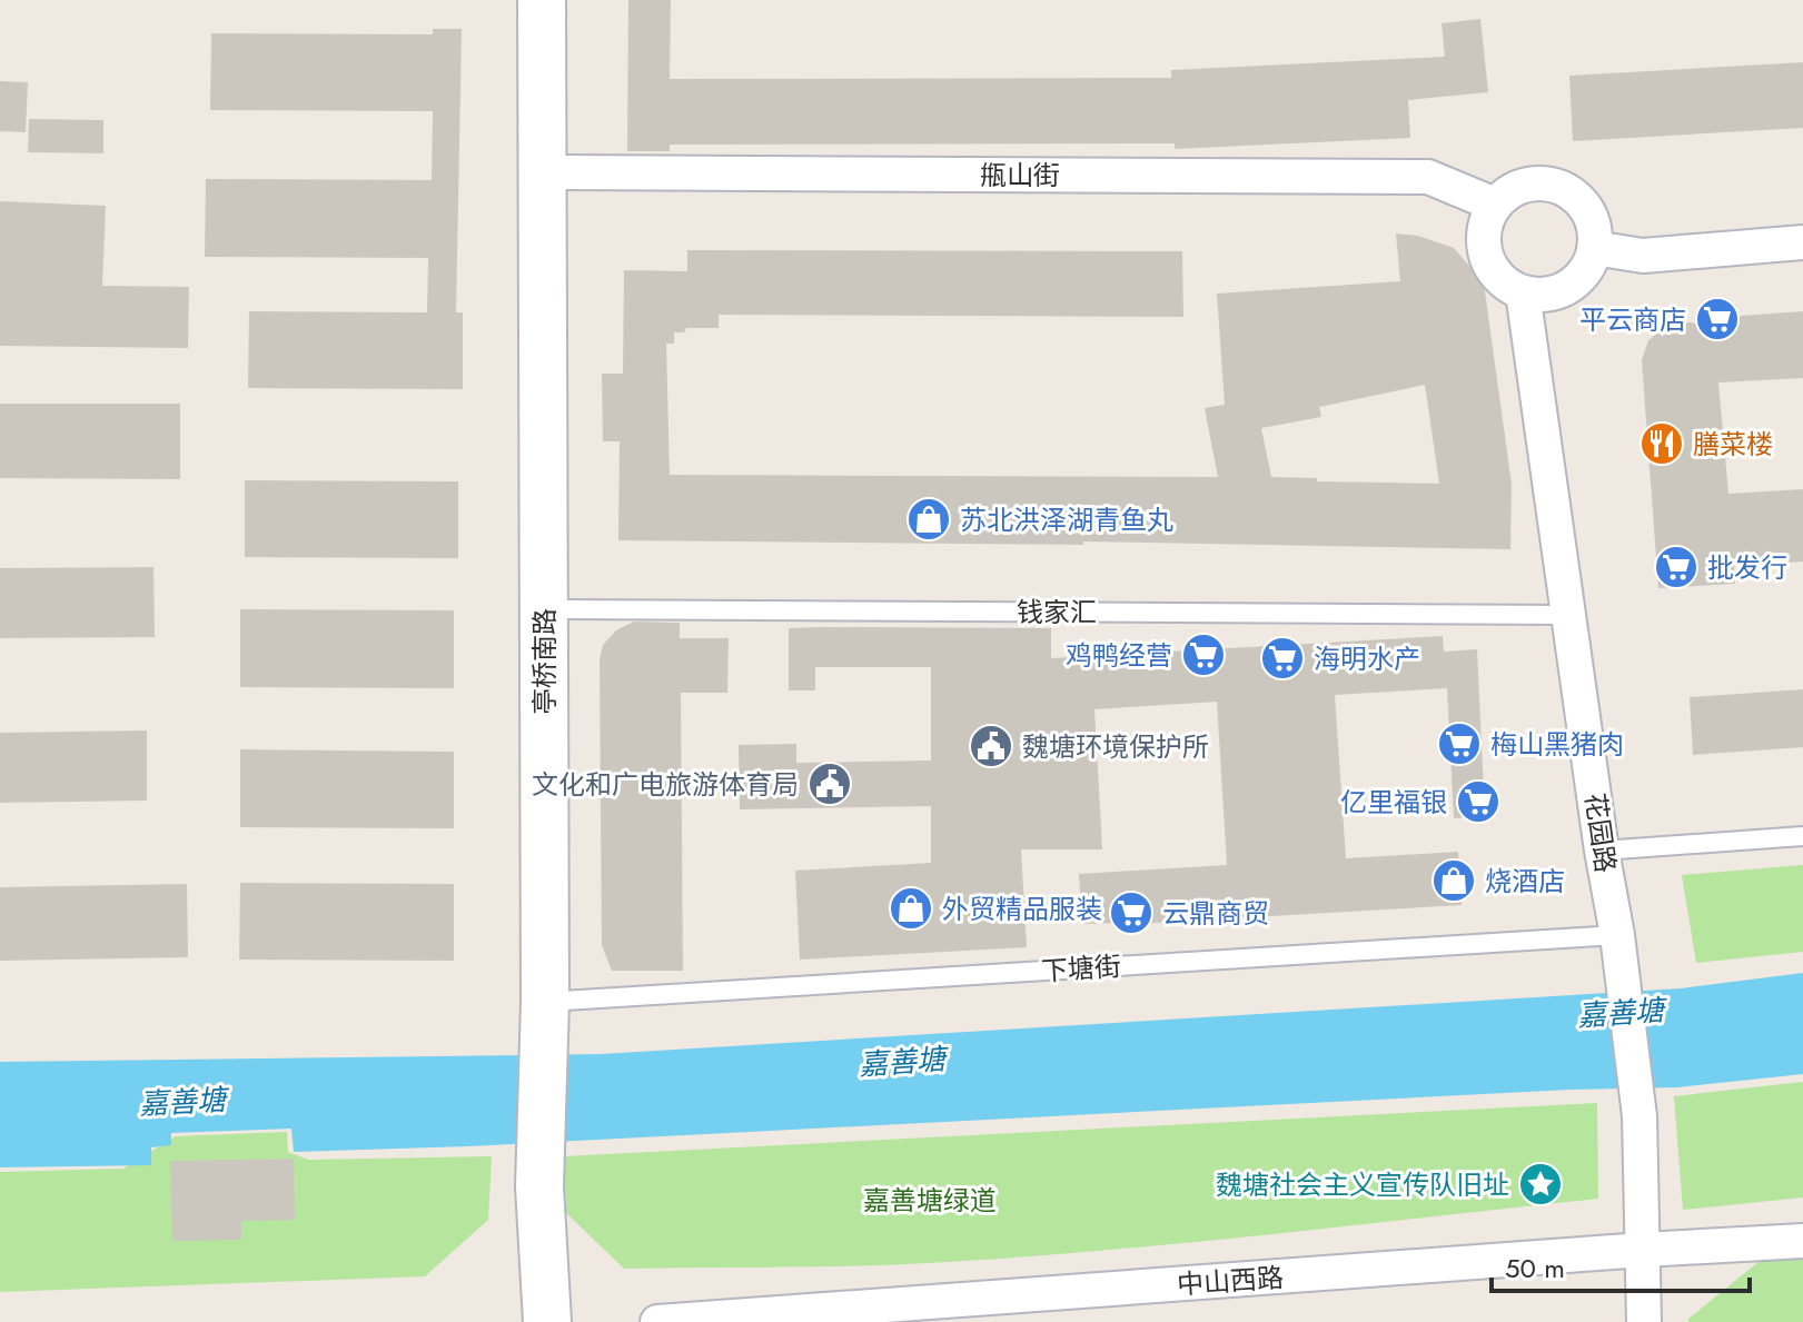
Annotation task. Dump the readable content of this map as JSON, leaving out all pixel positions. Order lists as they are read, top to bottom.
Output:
{
  "streets": {
    "street": [
      "甁山街",
      "亭桥南路",
      "花园路",
      "中山西路"
    ],
    "lane": ["钱家汇", "下塘街"]
  },
  "crossings": [
    ["甁山街", "亭桥南路"],
    ["甁山街", "花园路"],
    ["钱家汇", "亭桥南路"],
    ["钱家汇", "花园路"],
    ["亭桥南路", "下塘街"],
    ["花园路", "下塘街"],
    ["花园路", "中山西路"]
  ],
  "water": ["嘉善塘"],
  "parks": ["嘉善塘绿道"],
  "places": {
    "supermarket": [
      "平云商店",
      "批发行",
      "鸡鸭经营",
      "海明水产",
      "梅山黑猪肉",
      "亿里福银",
      "云鼎商贸"
    ],
    "restaurant": ["膳菜楼"],
    "shop": ["苏北洪泽湖青鱼丸", "烧酒店", "外贸精品服装"],
    "public building": ["魏塘环境保护所", "文化和广电旅游体育局"],
    "place": ["魏塘社会主义宣传队旧址"]
  },
  "scale_bar": "50 m"
}
